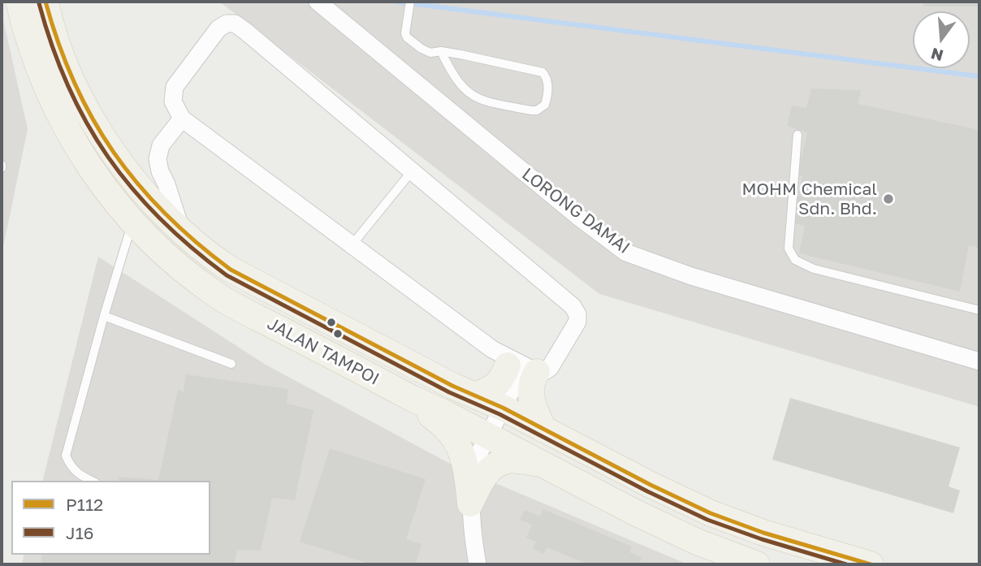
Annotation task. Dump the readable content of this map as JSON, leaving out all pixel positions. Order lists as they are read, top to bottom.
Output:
{
  "streets": {
    "main road": ["JALAN TAMPOI"],
    "street": ["LORONG DAMAI"]
  },
  "places": ["MOHM Chemical Sdn. Bhd."],
  "lines": ["transit line P112", "transit line J16"],
  "legend": ["P112", "J16"],
  "north": "bottom"
}
